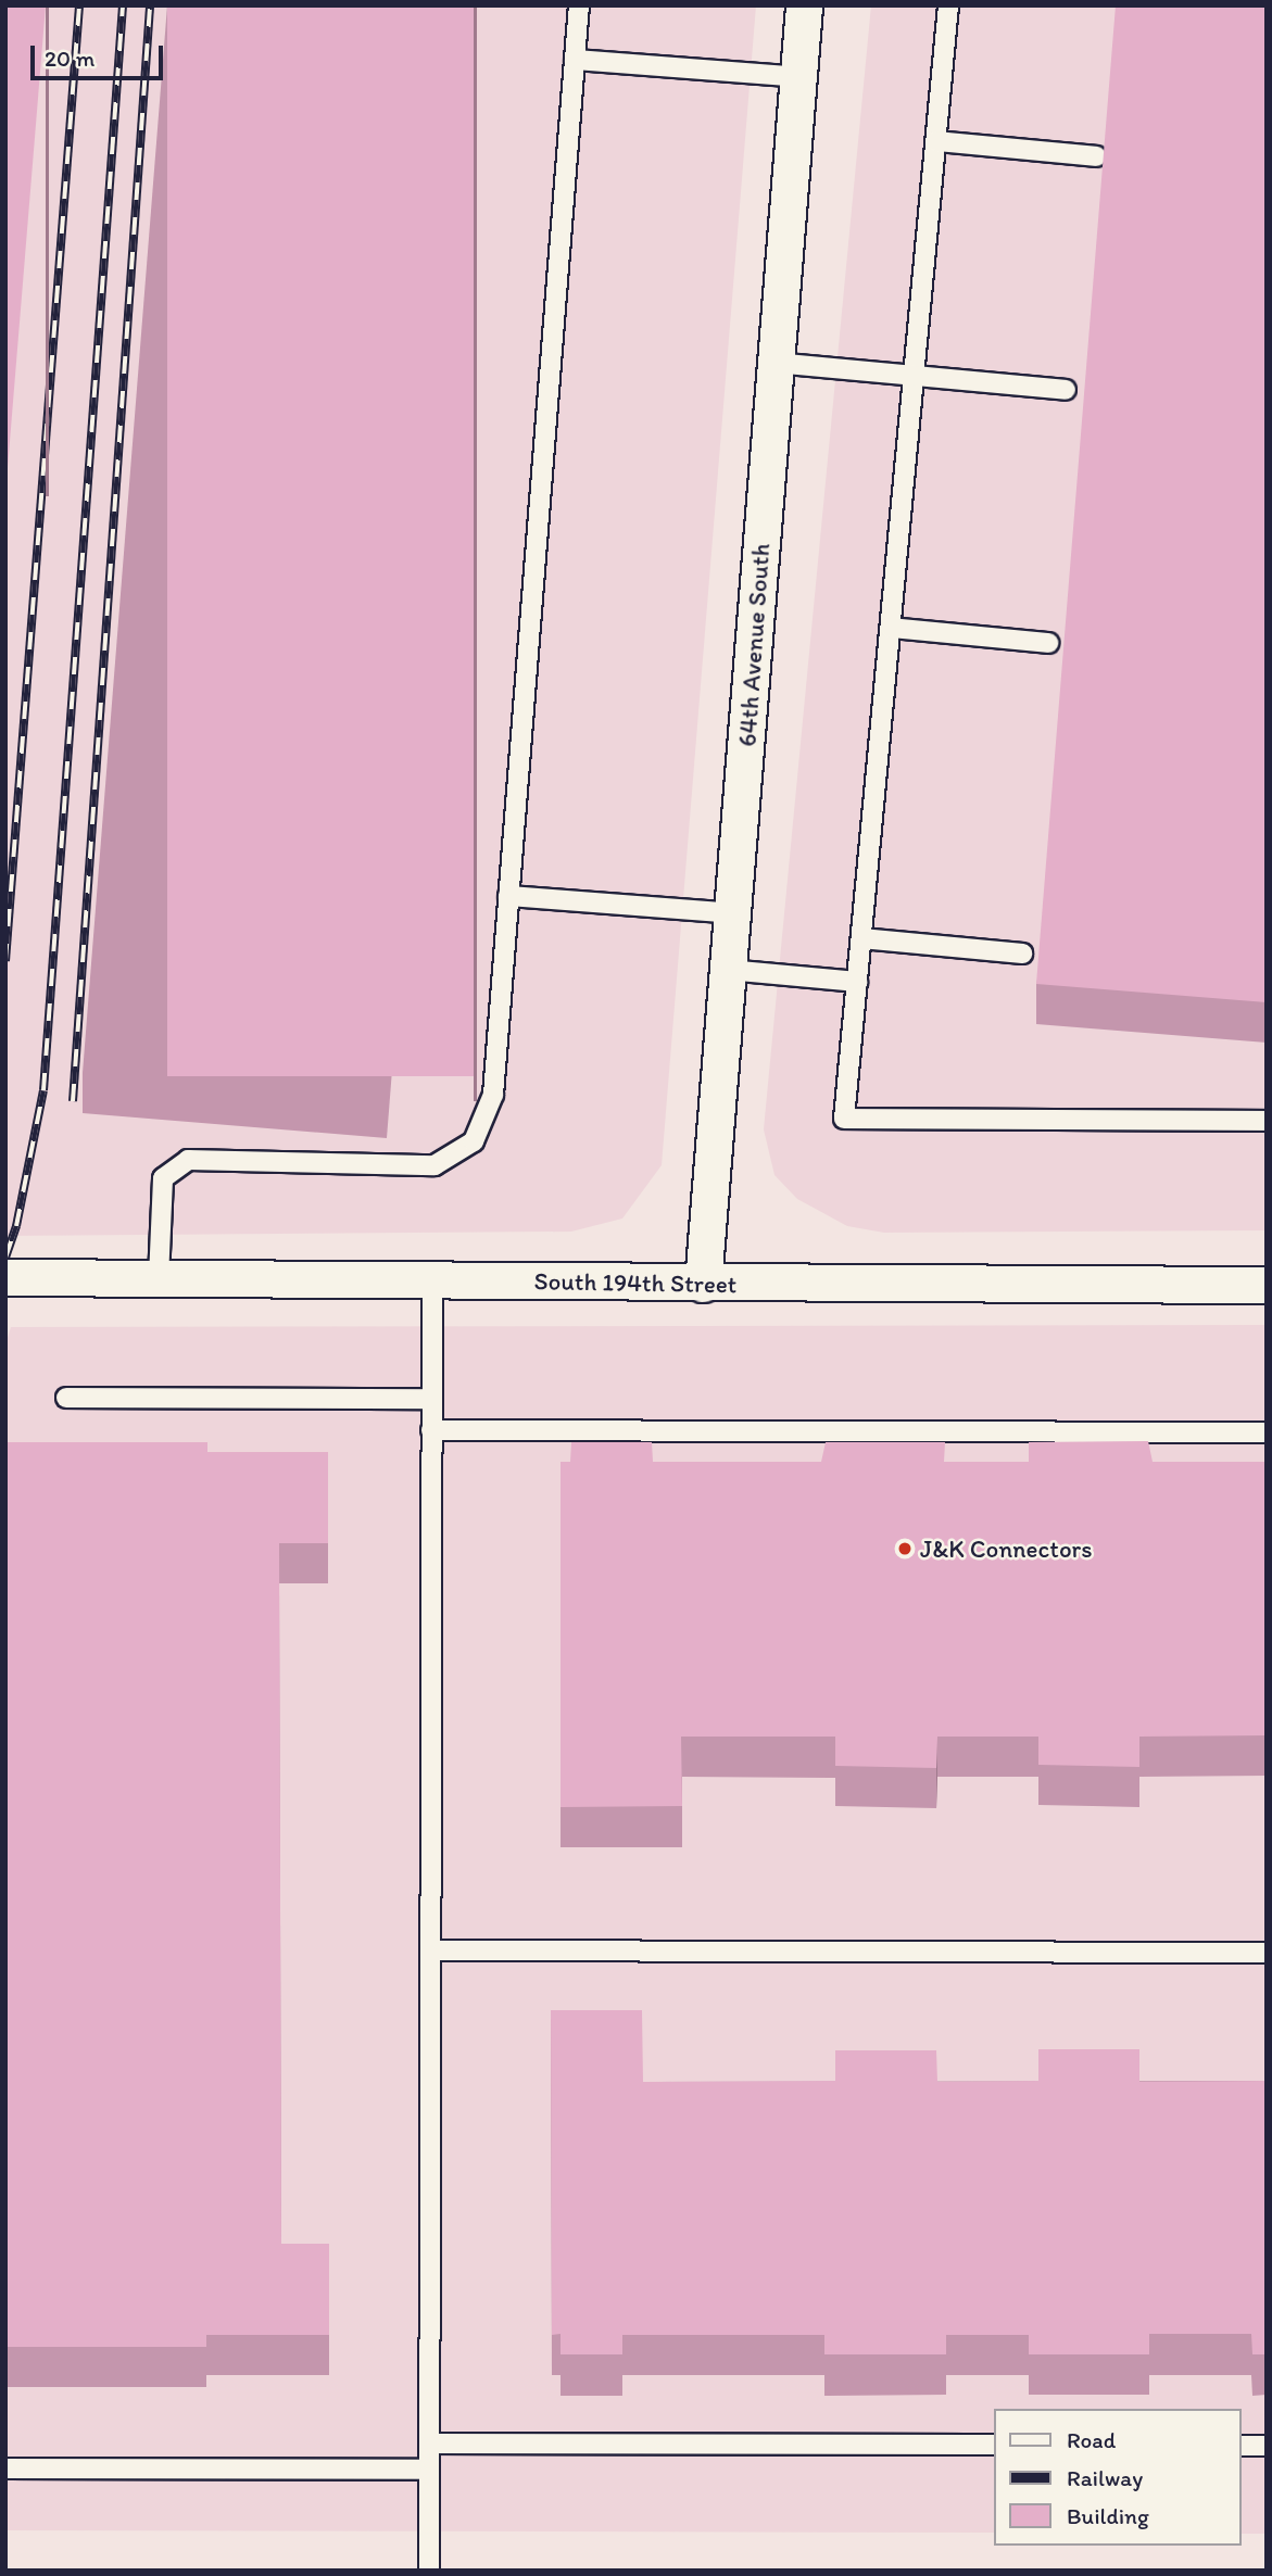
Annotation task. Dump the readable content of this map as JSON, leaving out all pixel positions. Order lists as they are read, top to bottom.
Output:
{
  "streets": {
    "street": ["64th Avenue South", "South 194th Street"]
  },
  "crossings": [
    ["64th Avenue South", "South 194th Street"]
  ],
  "places": ["J&K Connectors"],
  "legend": ["Road", "Railway", "Building"],
  "scale_bar": "20 m"
}
